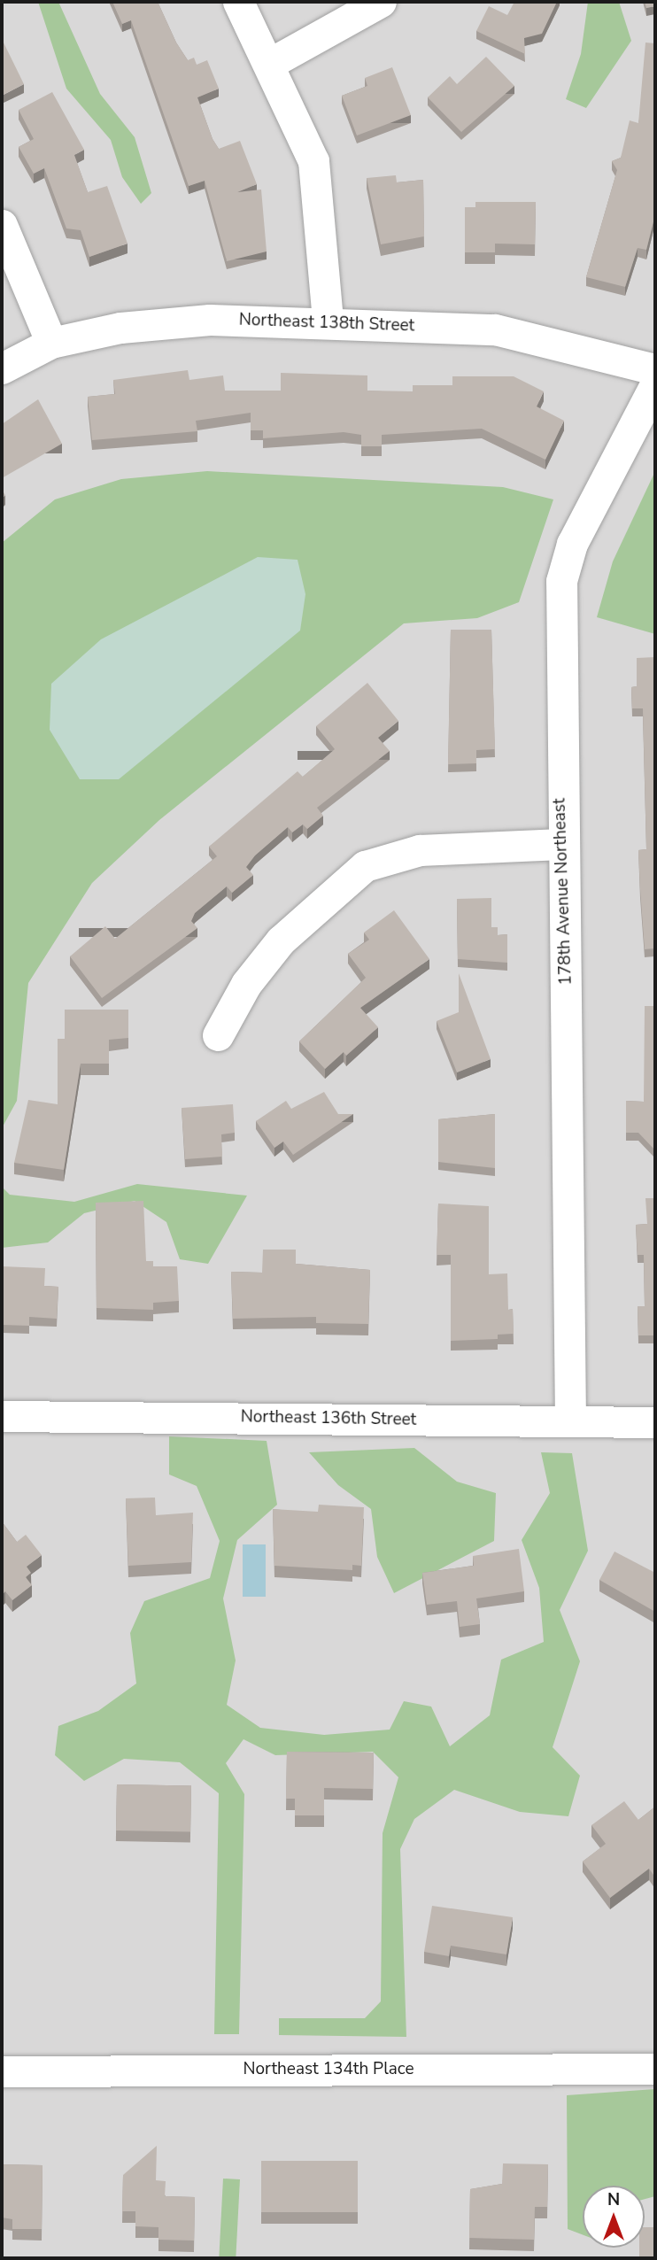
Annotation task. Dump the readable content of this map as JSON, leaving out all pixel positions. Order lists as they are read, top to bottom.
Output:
{
  "streets": {
    "street": [
      "Northeast 138th Street",
      "178th Avenue Northeast",
      "Northeast 136th Street",
      "Northeast 134th Place"
    ]
  },
  "crossings": [
    ["178th Avenue Northeast", "Northeast 136th Street"]
  ],
  "north": "top"
}
